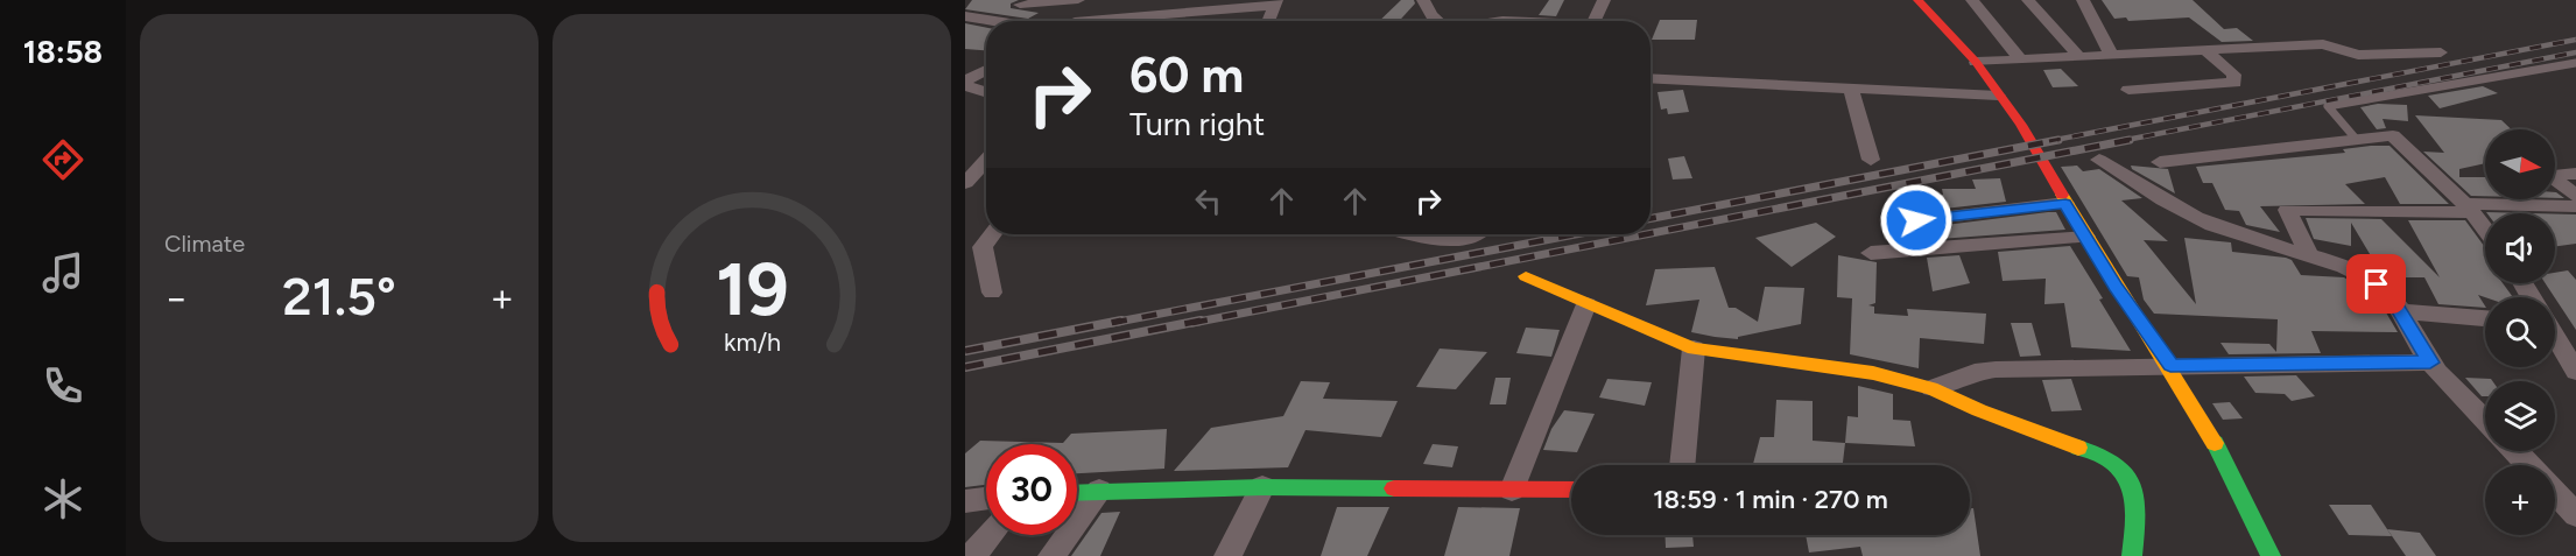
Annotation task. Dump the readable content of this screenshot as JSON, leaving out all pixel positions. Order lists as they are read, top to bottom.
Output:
{
  "north": "right",
  "page": {
    "tabs": "18:58",
    "tile": "Climate",
    "turn": ["60 m", "Turn right"],
    "map_buttons": "+",
    "heat": ["−", "21.5°", "+"],
    "limit": "30",
    "trip": "18:59 · 1 min · 270 m",
    "gauge": ["19", "km/h"]
  }
}
